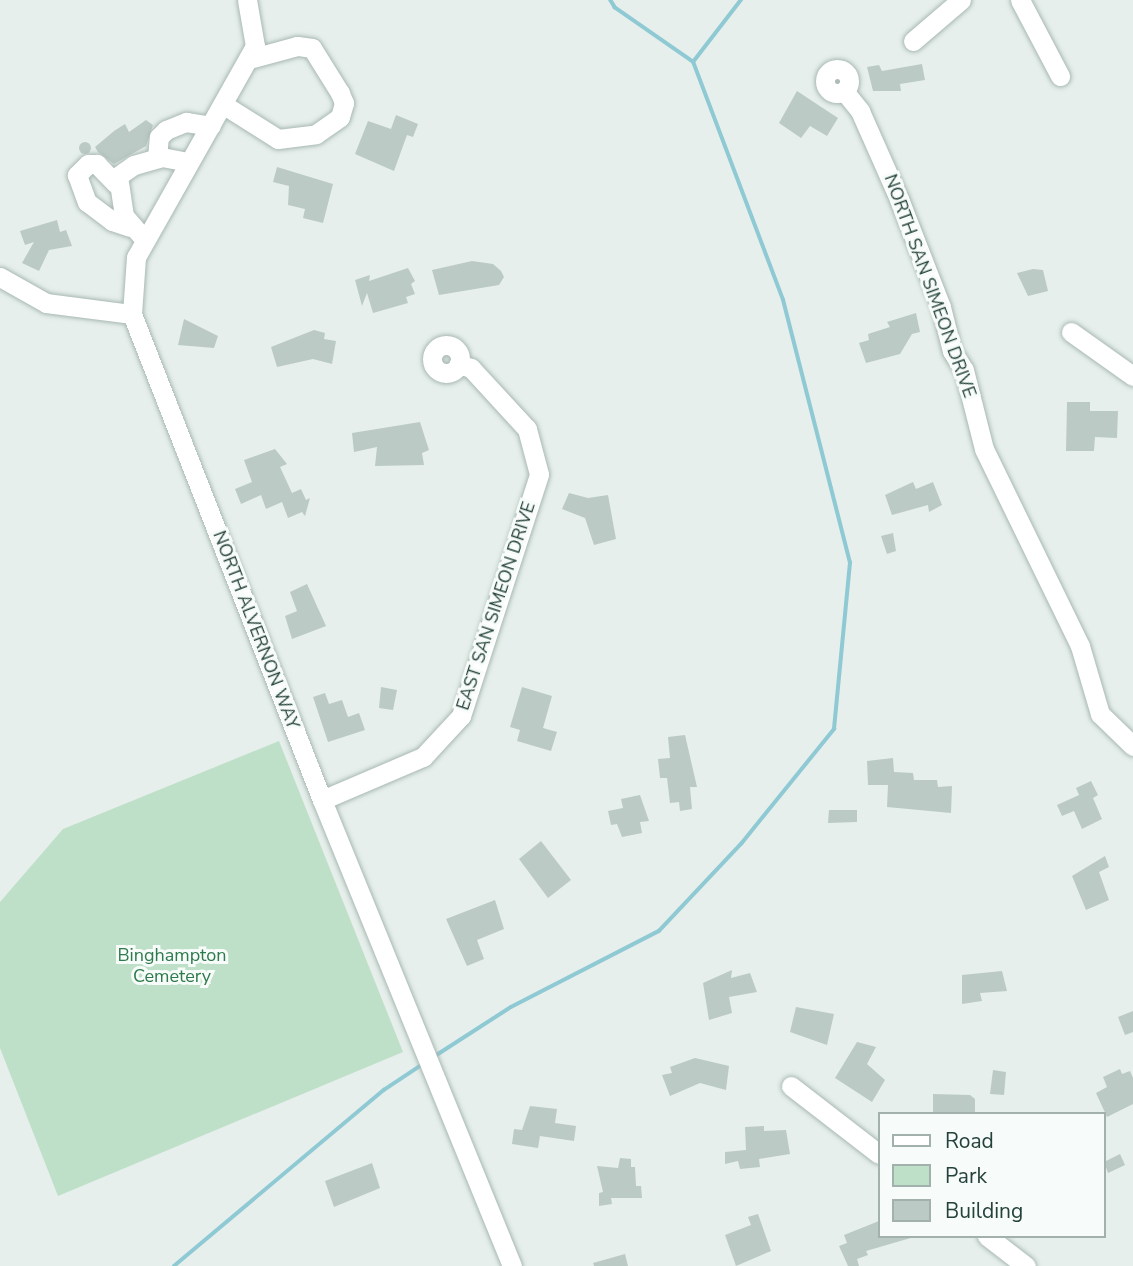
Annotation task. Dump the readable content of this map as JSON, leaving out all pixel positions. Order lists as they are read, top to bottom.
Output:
{
  "streets": {
    "street": ["NORTH SAN SIMEON DRIVE", "EAST SAN SIMEON DRIVE", "NORTH ALVERNON WAY"]
  },
  "crossings": [
    ["EAST SAN SIMEON DRIVE", "NORTH ALVERNON WAY"]
  ],
  "parks": ["Binghampton Cemetery"],
  "legend": ["Road", "Park", "Building"]
}
